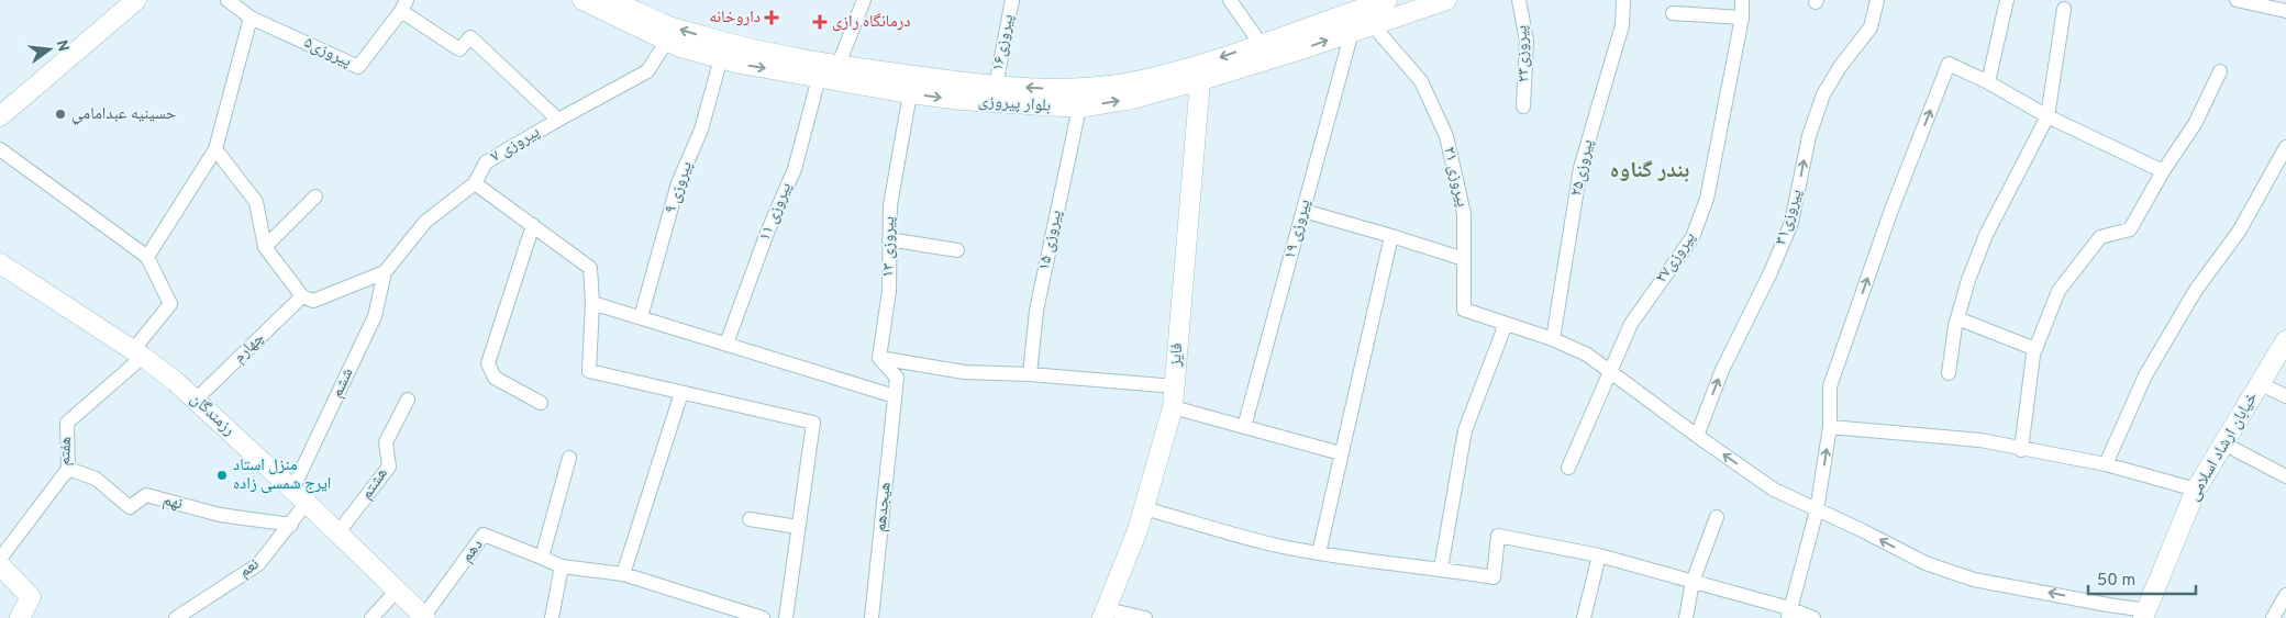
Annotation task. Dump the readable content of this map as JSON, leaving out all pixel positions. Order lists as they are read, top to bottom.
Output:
{
  "streets": {
    "street": [
      "پیروزی۱۶",
      "پیروزی۵",
      "پیروزی۲۳",
      "بلوار پیروزی",
      "پیروزی ۷",
      "پیروزی۲۵",
      "پیروزی ۲۱",
      "پیروزی ۹",
      "پیروزی ۱۱",
      "پیروزی۳۱",
      "پیروزی ۱۹",
      "پیروزی ۱۵",
      "پیروزی ۱۳",
      "پیروزی۲۷",
      "چهارم",
      "فایز",
      "ششم",
      "رزمندگان",
      "خیابان ارشاد اسلامی",
      "هفتم",
      "هشتم",
      "نهم",
      "هیجدهم",
      "دهم",
      "نعم"
    ]
  },
  "crossings": [
    ["پیروزی۱۶", "بلوار پیروزی"],
    ["بلوار پیروزی", "پیروزی ۷"],
    ["بلوار پیروزی", "پیروزی ۲۱"],
    ["بلوار پیروزی", "پیروزی ۹"],
    ["بلوار پیروزی", "پیروزی ۱۱"],
    ["بلوار پیروزی", "پیروزی ۱۹"],
    ["بلوار پیروزی", "پیروزی ۱۵"],
    ["بلوار پیروزی", "پیروزی ۱۳"],
    ["بلوار پیروزی", "فایز"],
    ["پیروزی ۷", "ششم"],
    ["چهارم", "رزمندگان"],
    ["ششم", "رزمندگان"],
    ["رزمندگان", "هفتم"],
    ["رزمندگان", "هشتم"],
    ["رزمندگان", "دهم"],
    ["رزمندگان", "نعم"],
    ["هفتم", "نهم"],
    ["نهم", "نعم"]
  ],
  "one_way": ["پیروزی۳۱"],
  "districts": ["بندر گناوه"],
  "places": {
    "health": ["داروخانه", "درمانگاه رازی"],
    "other": ["حسينيه عبدامامي", "منزل استاد ایرج شمسى زاده"]
  },
  "scale_bar": "50 m",
  "north": "right"
}
